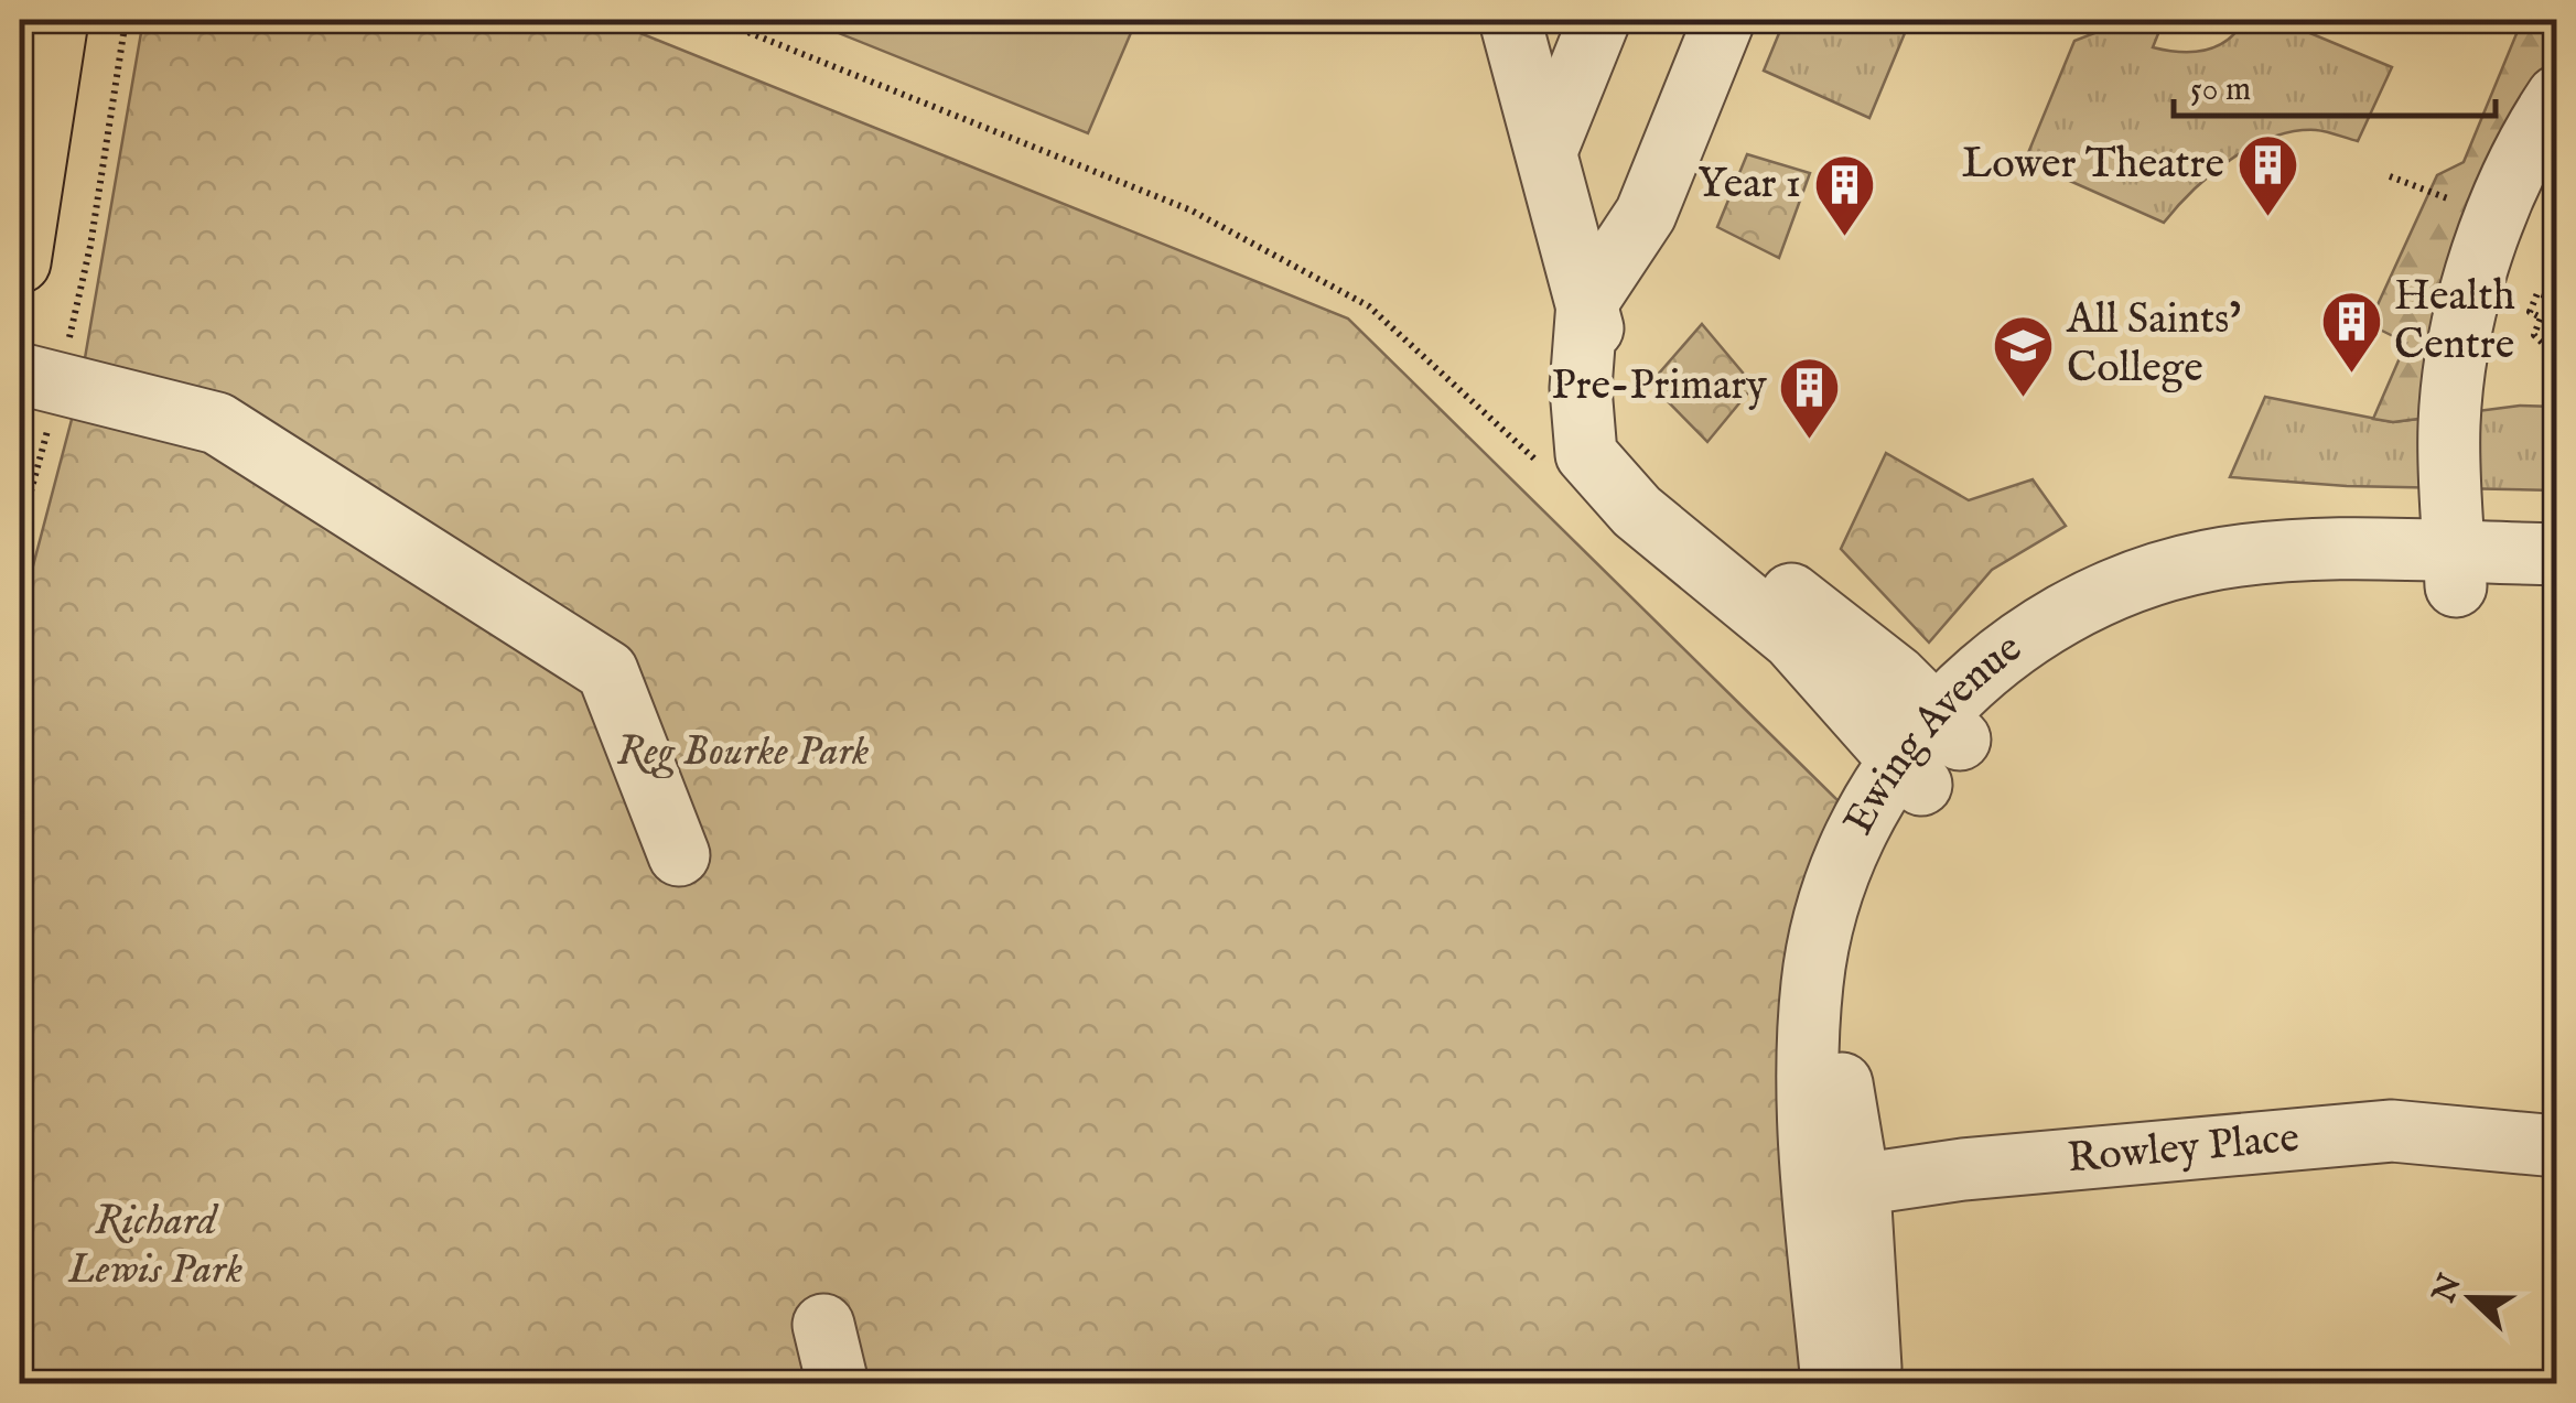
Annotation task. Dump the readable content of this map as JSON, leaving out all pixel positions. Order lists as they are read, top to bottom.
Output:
{
  "streets": {
    "street": ["Ewing Avenue", "Rowley Place"]
  },
  "crossings": [
    ["Ewing Avenue", "Rowley Place"]
  ],
  "parks": ["Reg Bourke Park", "Richard Lewis Park"],
  "places": {
    "building": [
      "Lower Theatre",
      "Year 1",
      "Health Centre",
      "Pre-Primary"
    ],
    "school or university": ["All Saints’ College"]
  },
  "scale_bar": "50 m",
  "north": "left"
}
